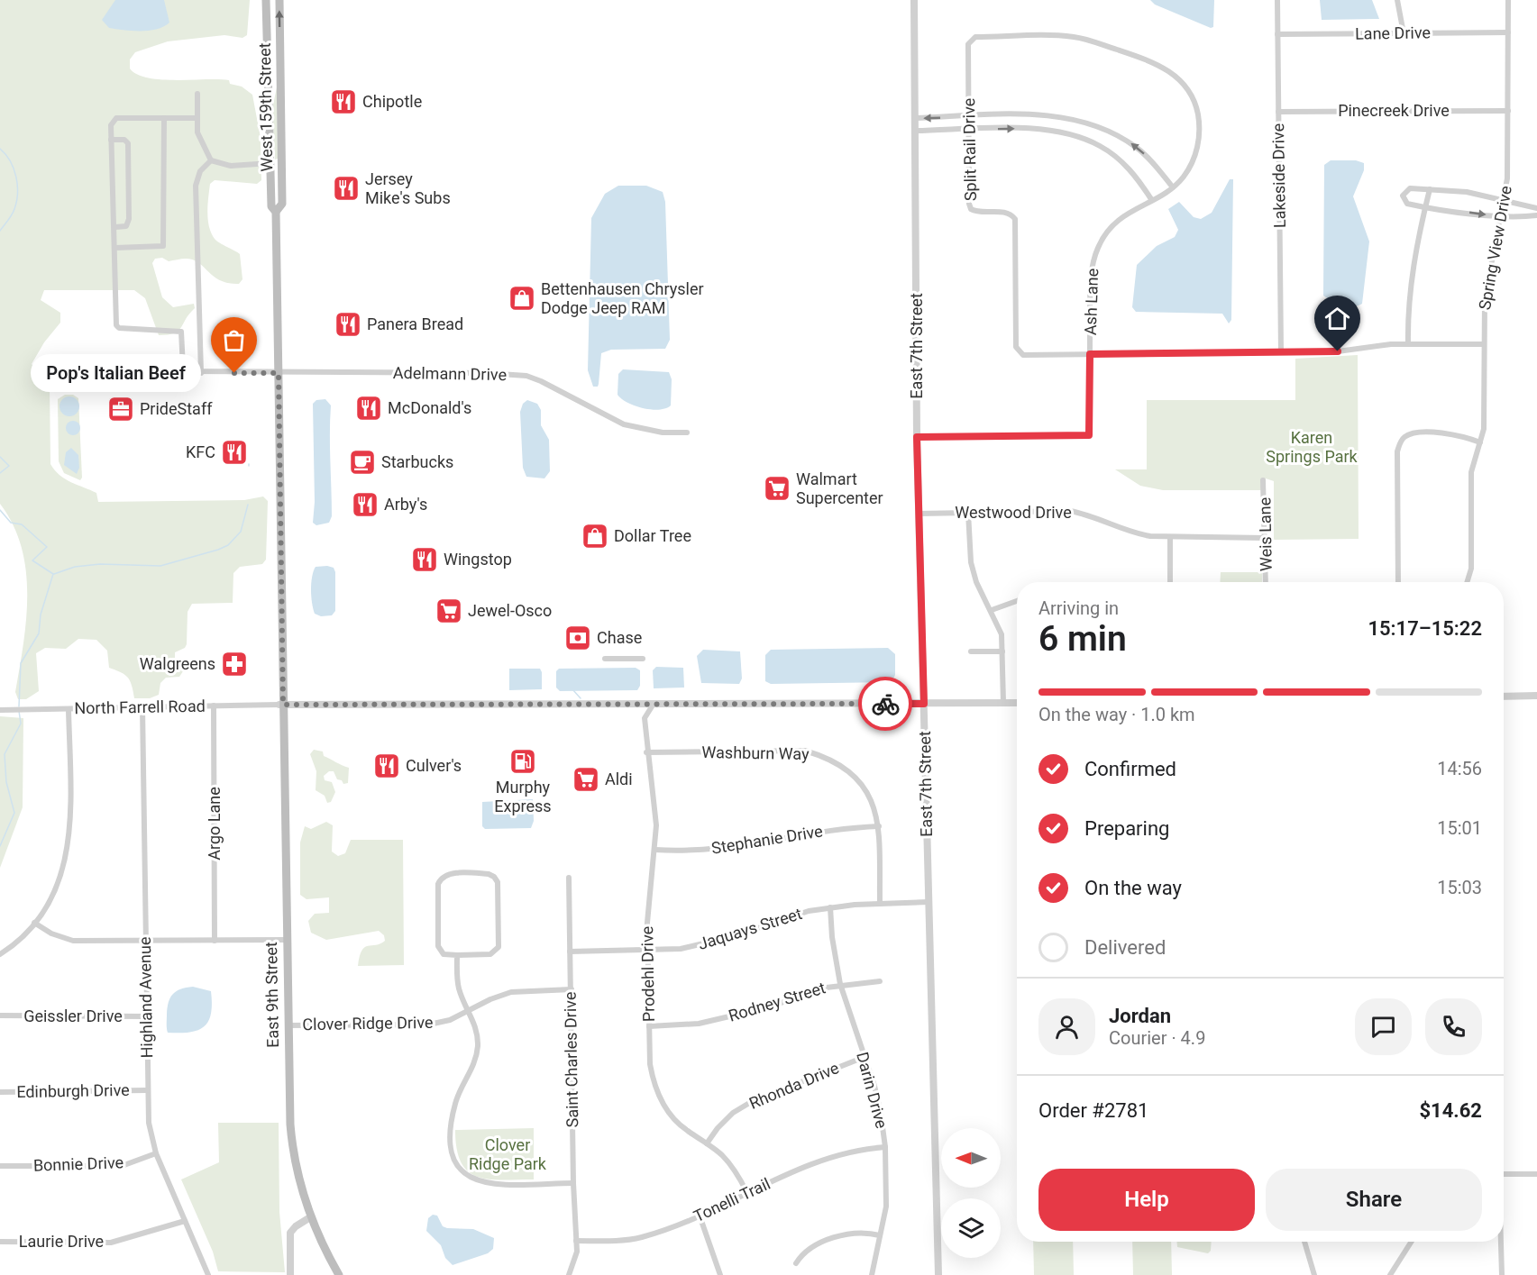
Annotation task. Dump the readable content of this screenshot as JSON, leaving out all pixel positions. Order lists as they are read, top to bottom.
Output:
{
  "streets": {
    "main road": ["West 159th Street", "East 9th Street"],
    "street": [
      "Lane Drive",
      "Pinecreek Drive",
      "Split Rail Drive",
      "Lakeside Drive",
      "Spring View Drive",
      "Ash Lane",
      "East 7th Street",
      "Adelmann Drive",
      "Westwood Drive",
      "Weis Lane",
      "North Farrell Road",
      "Washburn Way",
      "Argo Lane",
      "Stephanie Drive",
      "Jaquays Street",
      "Prodehl Drive",
      "Highland Avenue",
      "Rodney Street",
      "Geissler Drive",
      "Clover Ridge Drive",
      "Saint Charles Drive",
      "Rhonda Drive",
      "Darin Drive",
      "Edinburgh Drive",
      "Bonnie Drive",
      "Tonelli Trail",
      "Laurie Drive"
    ]
  },
  "crossings": [
    ["Lane Drive", "Lakeside Drive"],
    ["Lane Drive", "Spring View Drive"],
    ["West 159th Street", "Adelmann Drive"],
    ["West 159th Street", "North Farrell Road"],
    ["West 159th Street", "East 9th Street"],
    ["Pinecreek Drive", "Lakeside Drive"],
    ["Pinecreek Drive", "Spring View Drive"],
    ["Split Rail Drive", "Ash Lane"],
    ["Ash Lane", "East 7th Street"],
    ["East 7th Street", "Westwood Drive"],
    ["East 7th Street", "Jaquays Street"],
    ["Westwood Drive", "Weis Lane"],
    ["North Farrell Road", "Argo Lane"],
    ["North Farrell Road", "East 9th Street"],
    ["North Farrell Road", "Highland Avenue"],
    ["Washburn Way", "Stephanie Drive"],
    ["Washburn Way", "Jaquays Street"],
    ["Washburn Way", "Prodehl Drive"],
    ["Stephanie Drive", "Prodehl Drive"],
    ["Jaquays Street", "Prodehl Drive"],
    ["Jaquays Street", "Saint Charles Drive"],
    ["Jaquays Street", "Darin Drive"],
    ["Prodehl Drive", "Rodney Street"],
    ["Prodehl Drive", "Rhonda Drive"],
    ["Prodehl Drive", "Tonelli Trail"],
    ["East 9th Street", "Clover Ridge Drive"],
    ["Highland Avenue", "Geissler Drive"],
    ["Highland Avenue", "Edinburgh Drive"],
    ["Highland Avenue", "Bonnie Drive"],
    ["Highland Avenue", "Laurie Drive"],
    ["Rodney Street", "Darin Drive"],
    ["Clover Ridge Drive", "Saint Charles Drive"],
    ["Saint Charles Drive", "Tonelli Trail"],
    ["Rhonda Drive", "Darin Drive"],
    ["Darin Drive", "Tonelli Trail"]
  ],
  "parks": ["Karen Springs Park", "Clover Ridge Park"],
  "places": {
    "restaurant": [
      "Chipotle",
      "Jersey Mike's Subs",
      "Panera Bread",
      "McDonald's",
      "KFC",
      "Arby's",
      "Wingstop",
      "Culver's"
    ],
    "shop": ["Bettenhausen Chrysler Dodge Jeep RAM", "Dollar Tree"],
    "other": ["Pop's Italian Beef"],
    "office": ["PrideStaff"],
    "cafe": ["Starbucks"],
    "supermarket": ["Walmart Supercenter", "Jewel-Osco", "Aldi"],
    "bank": ["Chase"],
    "pharmacy": ["Walgreens"],
    "fuel station": ["Murphy Express"]
  },
  "north": "left",
  "page": {
    "bubble": "Pop's Italian Beef",
    "heading": ["6 min", "Arriving in", "15:17–15:22"],
    "panel": [
      "Jordan",
      "Courier · 4.9",
      "Order #2781",
      "$14.62"
    ],
    "bar": "On the way · 1.0 km",
    "list": [
      ["Confirmed", "14:56"],
      ["Preparing", "15:01"],
      ["On the way", "15:03"],
      "Delivered"
    ],
    "buttons": ["Help", "Share"]
  }
}
